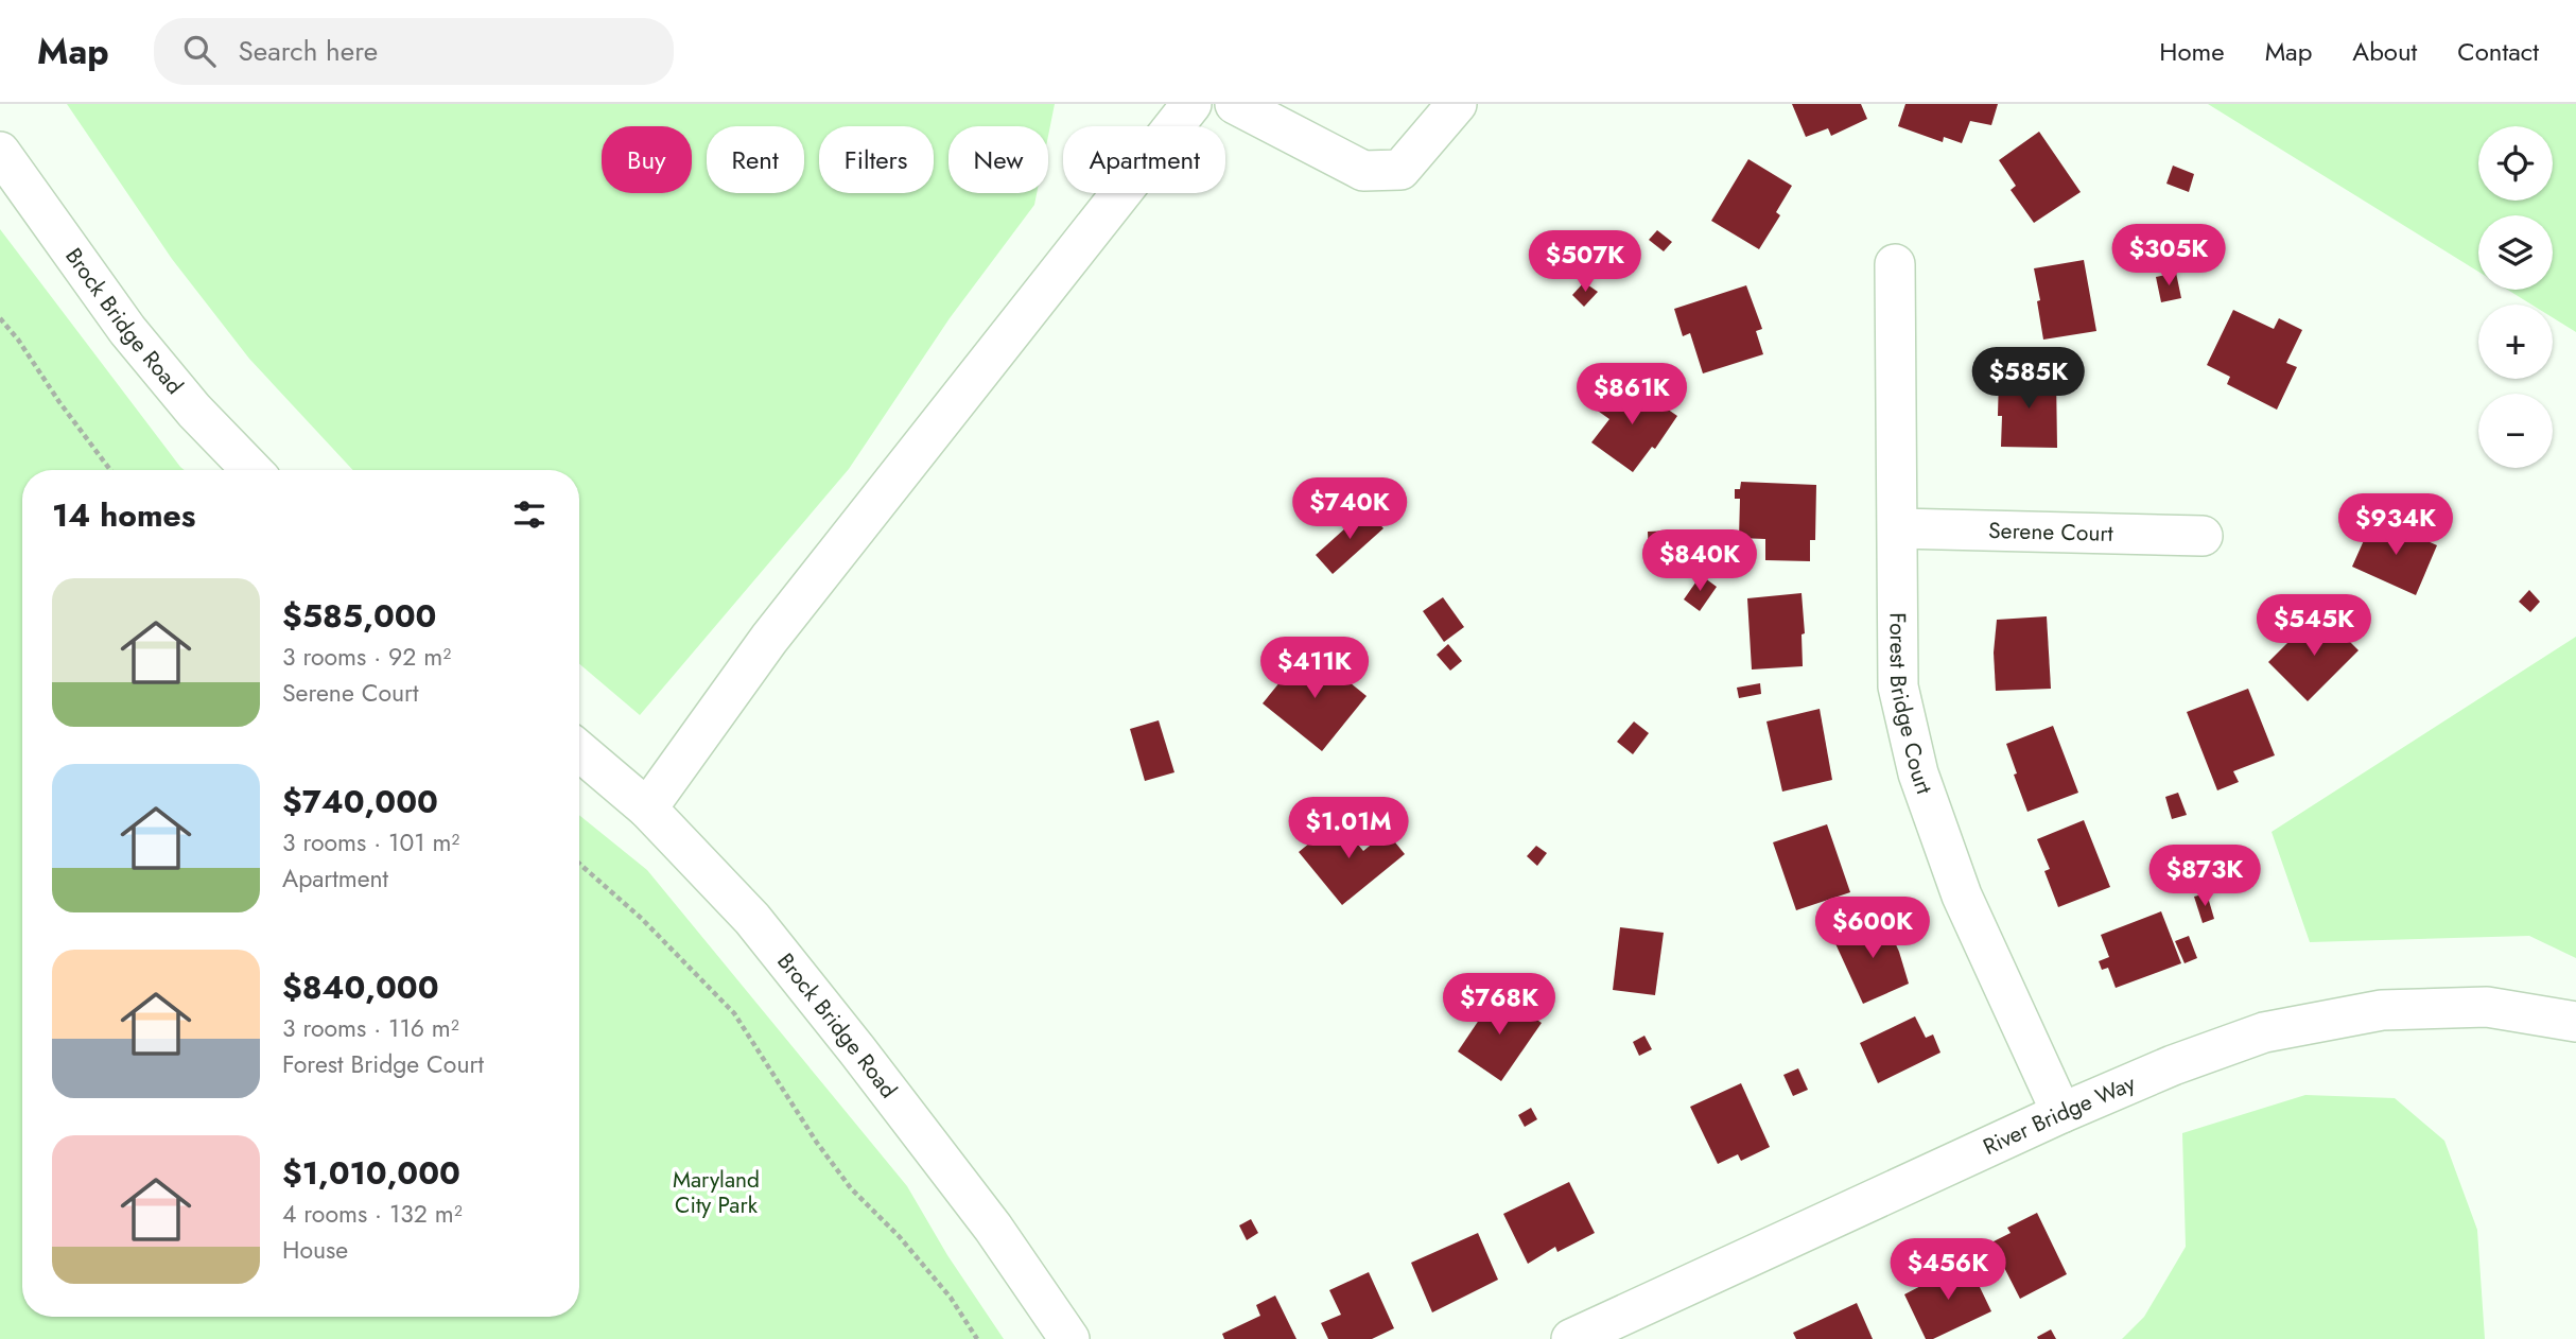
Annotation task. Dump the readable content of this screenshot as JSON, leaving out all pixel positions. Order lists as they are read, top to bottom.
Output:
{
  "streets": {
    "street": [
      "Brock Bridge Road",
      "Serene Court",
      "Forest Bridge Court",
      "River Bridge Way"
    ]
  },
  "crossings": [
    ["Serene Court", "Forest Bridge Court"],
    ["Forest Bridge Court", "River Bridge Way"]
  ],
  "parks": ["Maryland City Park"],
  "page": {
    "header": "Map",
    "search": "Search here",
    "nav": [
      "Home",
      "Map",
      "About",
      "Contact"
    ],
    "map_buttons": ["+", "−"],
    "chip": [
      "Buy",
      "Rent",
      "Filters",
      "New",
      "Apartment"
    ],
    "price": [
      "$305K",
      "$507K",
      "$585K",
      "$861K",
      "$740K",
      "$934K",
      "$840K",
      "$545K",
      "$411K",
      "$1.01M",
      "$873K",
      "$600K",
      "$768K",
      "$456K"
    ],
    "heading": "14 homes",
    "list": [
      {
        "name": "$585,000",
        "note": "3 rooms · 92 m² · Serene Court"
      },
      {
        "name": "$740,000",
        "note": "3 rooms · 101 m² · Apartment"
      },
      {
        "name": "$840,000",
        "note": "3 rooms · 116 m² · Forest Bridge Court"
      },
      {
        "name": "$1,010,000",
        "note": "4 rooms · 132 m² · House"
      }
    ]
  }
}
